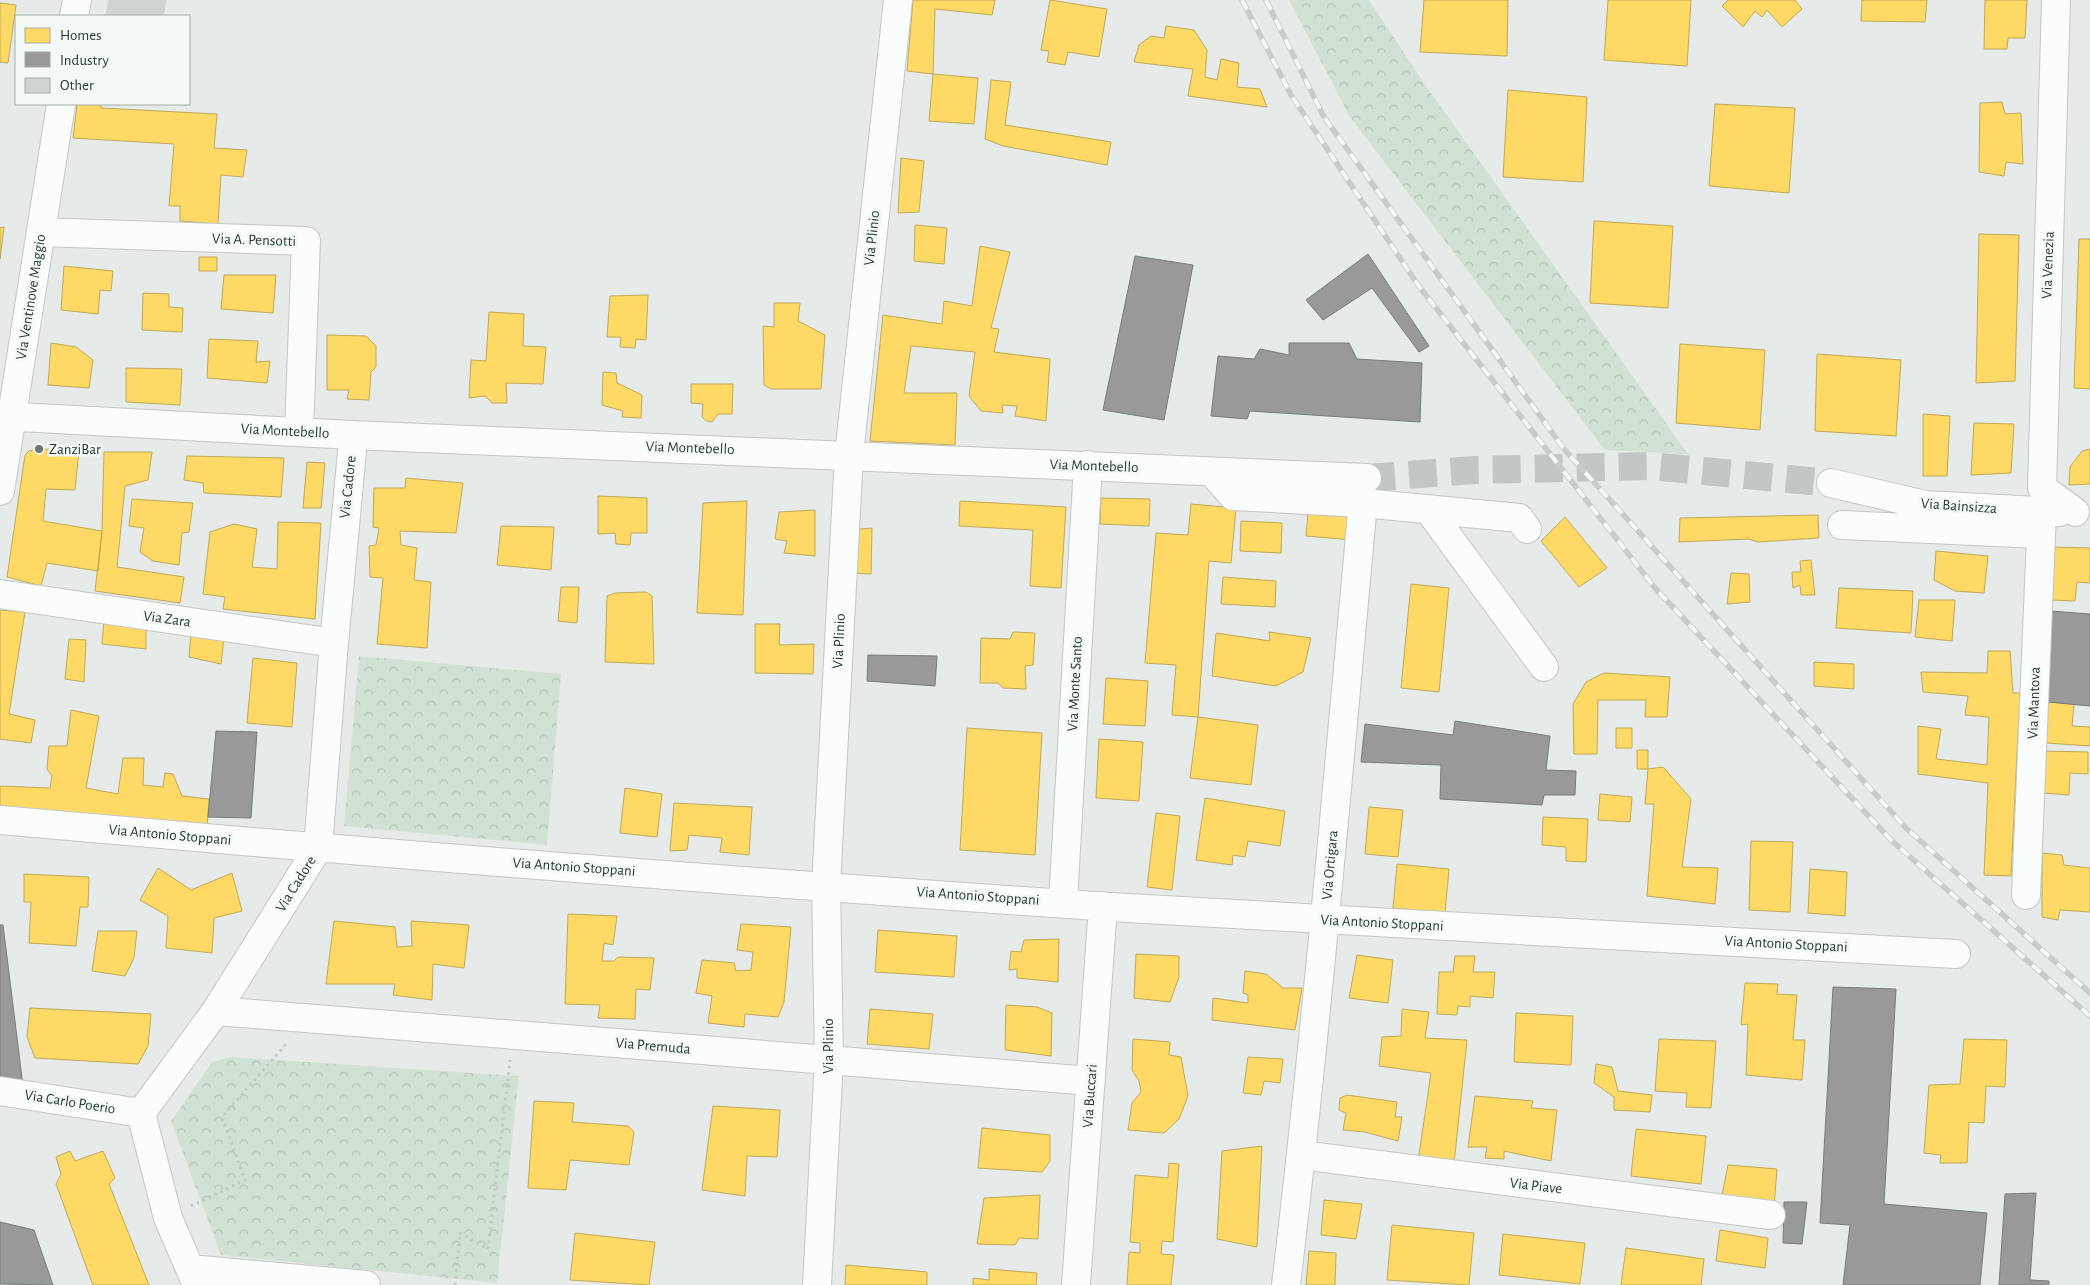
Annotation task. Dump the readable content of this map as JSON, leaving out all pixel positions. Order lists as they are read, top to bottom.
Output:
{
  "streets": {
    "street": [
      "Via Plinio",
      "Via A. Pensotti",
      "Via Venezia",
      "Via Ventinove Maggio",
      "Via Montebello",
      "Via Cadore",
      "Via Bainsizza",
      "Via Zara",
      "Via Monte Santo",
      "Via Mantova",
      "Via Antonio Stoppani",
      "Via Ortigara",
      "Via Premuda",
      "Via Buccari",
      "Via Carlo Poerio",
      "Via Piave"
    ]
  },
  "crossings": [
    ["Via Plinio", "Via Montebello"],
    ["Via Plinio", "Via Antonio Stoppani"],
    ["Via Plinio", "Via Premuda"],
    ["Via A. Pensotti", "Via Ventinove Maggio"],
    ["Via A. Pensotti", "Via Montebello"],
    ["Via Venezia", "Via Bainsizza"],
    ["Via Ventinove Maggio", "Via Montebello"],
    ["Via Montebello", "Via Cadore"],
    ["Via Montebello", "Via Monte Santo"],
    ["Via Montebello", "Via Ortigara"],
    ["Via Cadore", "Via Zara"],
    ["Via Cadore", "Via Antonio Stoppani"],
    ["Via Cadore", "Via Premuda"],
    ["Via Cadore", "Via Carlo Poerio"],
    ["Via Bainsizza", "Via Mantova"],
    ["Via Monte Santo", "Via Antonio Stoppani"],
    ["Via Antonio Stoppani", "Via Ortigara"],
    ["Via Antonio Stoppani", "Via Buccari"],
    ["Via Ortigara", "Via Piave"],
    ["Via Premuda", "Via Buccari"]
  ],
  "places": ["ZanziBar"],
  "legend": ["Homes", "Industry", "Other"]
}
